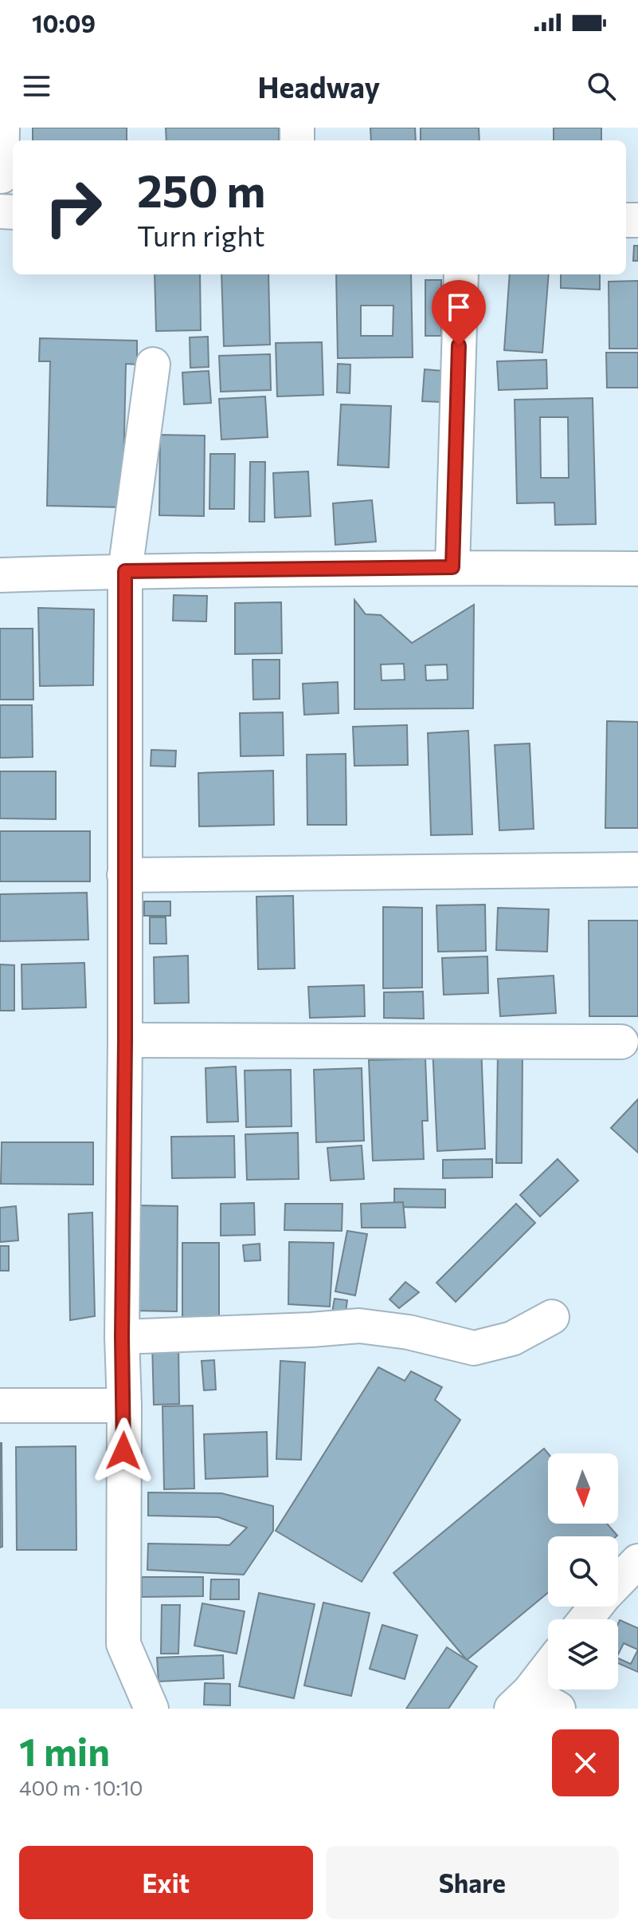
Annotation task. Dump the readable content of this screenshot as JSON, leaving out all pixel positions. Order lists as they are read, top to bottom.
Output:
{
  "north": "bottom",
  "page": {
    "status": "10:09",
    "header": "Headway",
    "turn": ["250 m", "Turn right"],
    "heading": ["1 min", "400 m · 10:10"],
    "buttons": ["Exit", "Share"]
  }
}
